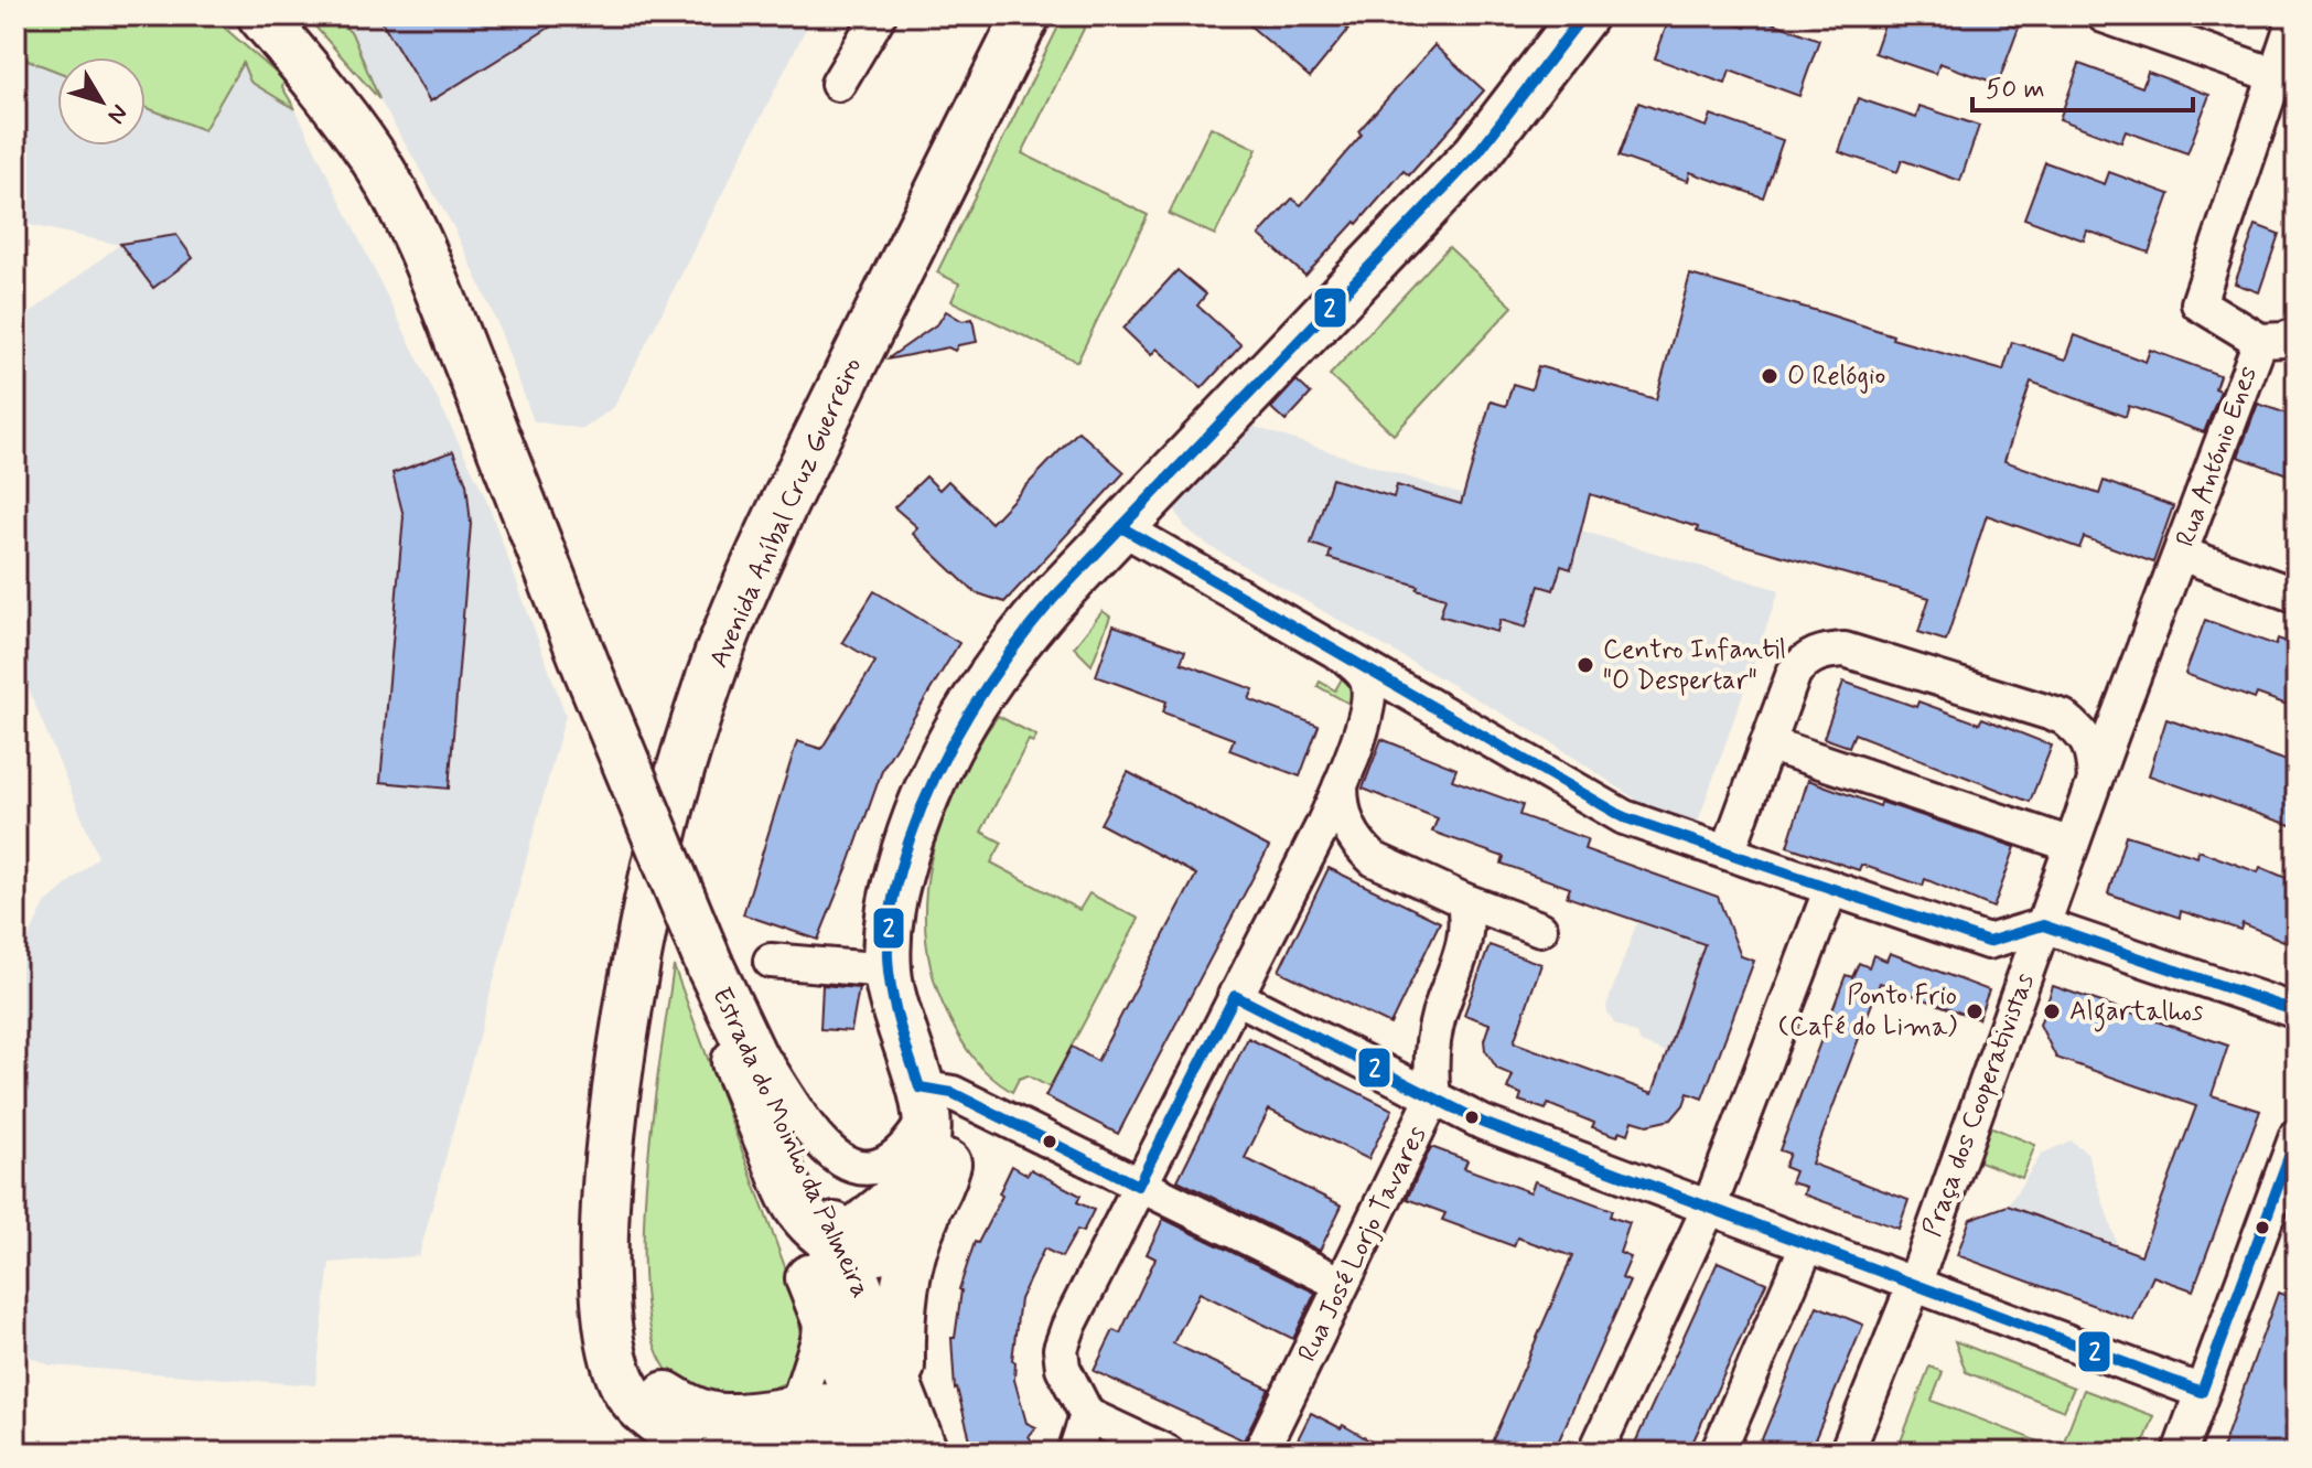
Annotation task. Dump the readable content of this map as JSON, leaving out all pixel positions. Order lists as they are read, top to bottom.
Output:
{
  "streets": {
    "street": [
      "Rua António Enes",
      "Avenida Aníbal Cruz Guerreiro",
      "Praça dos Cooperativistas",
      "Estrada do Moinho da Palmeira",
      "Rua José Lorjo Tavares"
    ]
  },
  "crossings": [
    ["Rua António Enes", "Praça dos Cooperativistas"]
  ],
  "places": [
    "O Relógio",
    "Centro Infantil \"O Despertar\"",
    "Ponto Frio (Café do Lima)",
    "Algartalhos"
  ],
  "lines": ["transit line 2"],
  "scale_bar": "50 m",
  "north": "bottom right"
}
